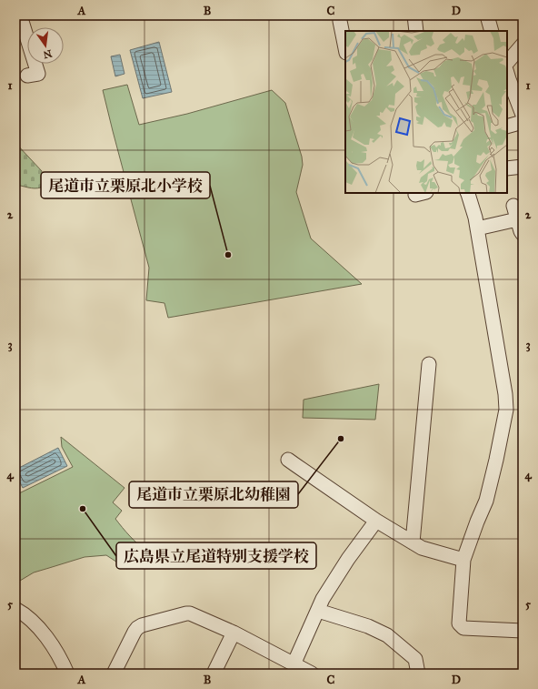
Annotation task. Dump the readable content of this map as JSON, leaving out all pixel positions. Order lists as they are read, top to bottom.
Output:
{
  "places": ["尾道市立栗原北小学校", "尾道市立栗原北幼稚園", "広島県立尾道特別支援学校"],
  "north": "bottom",
  "grid": {
    "columns": [
      "A",
      "B",
      "C",
      "D"
    ],
    "rows": [
      "1",
      "2",
      "3",
      "4",
      "5"
    ]
  }
}
